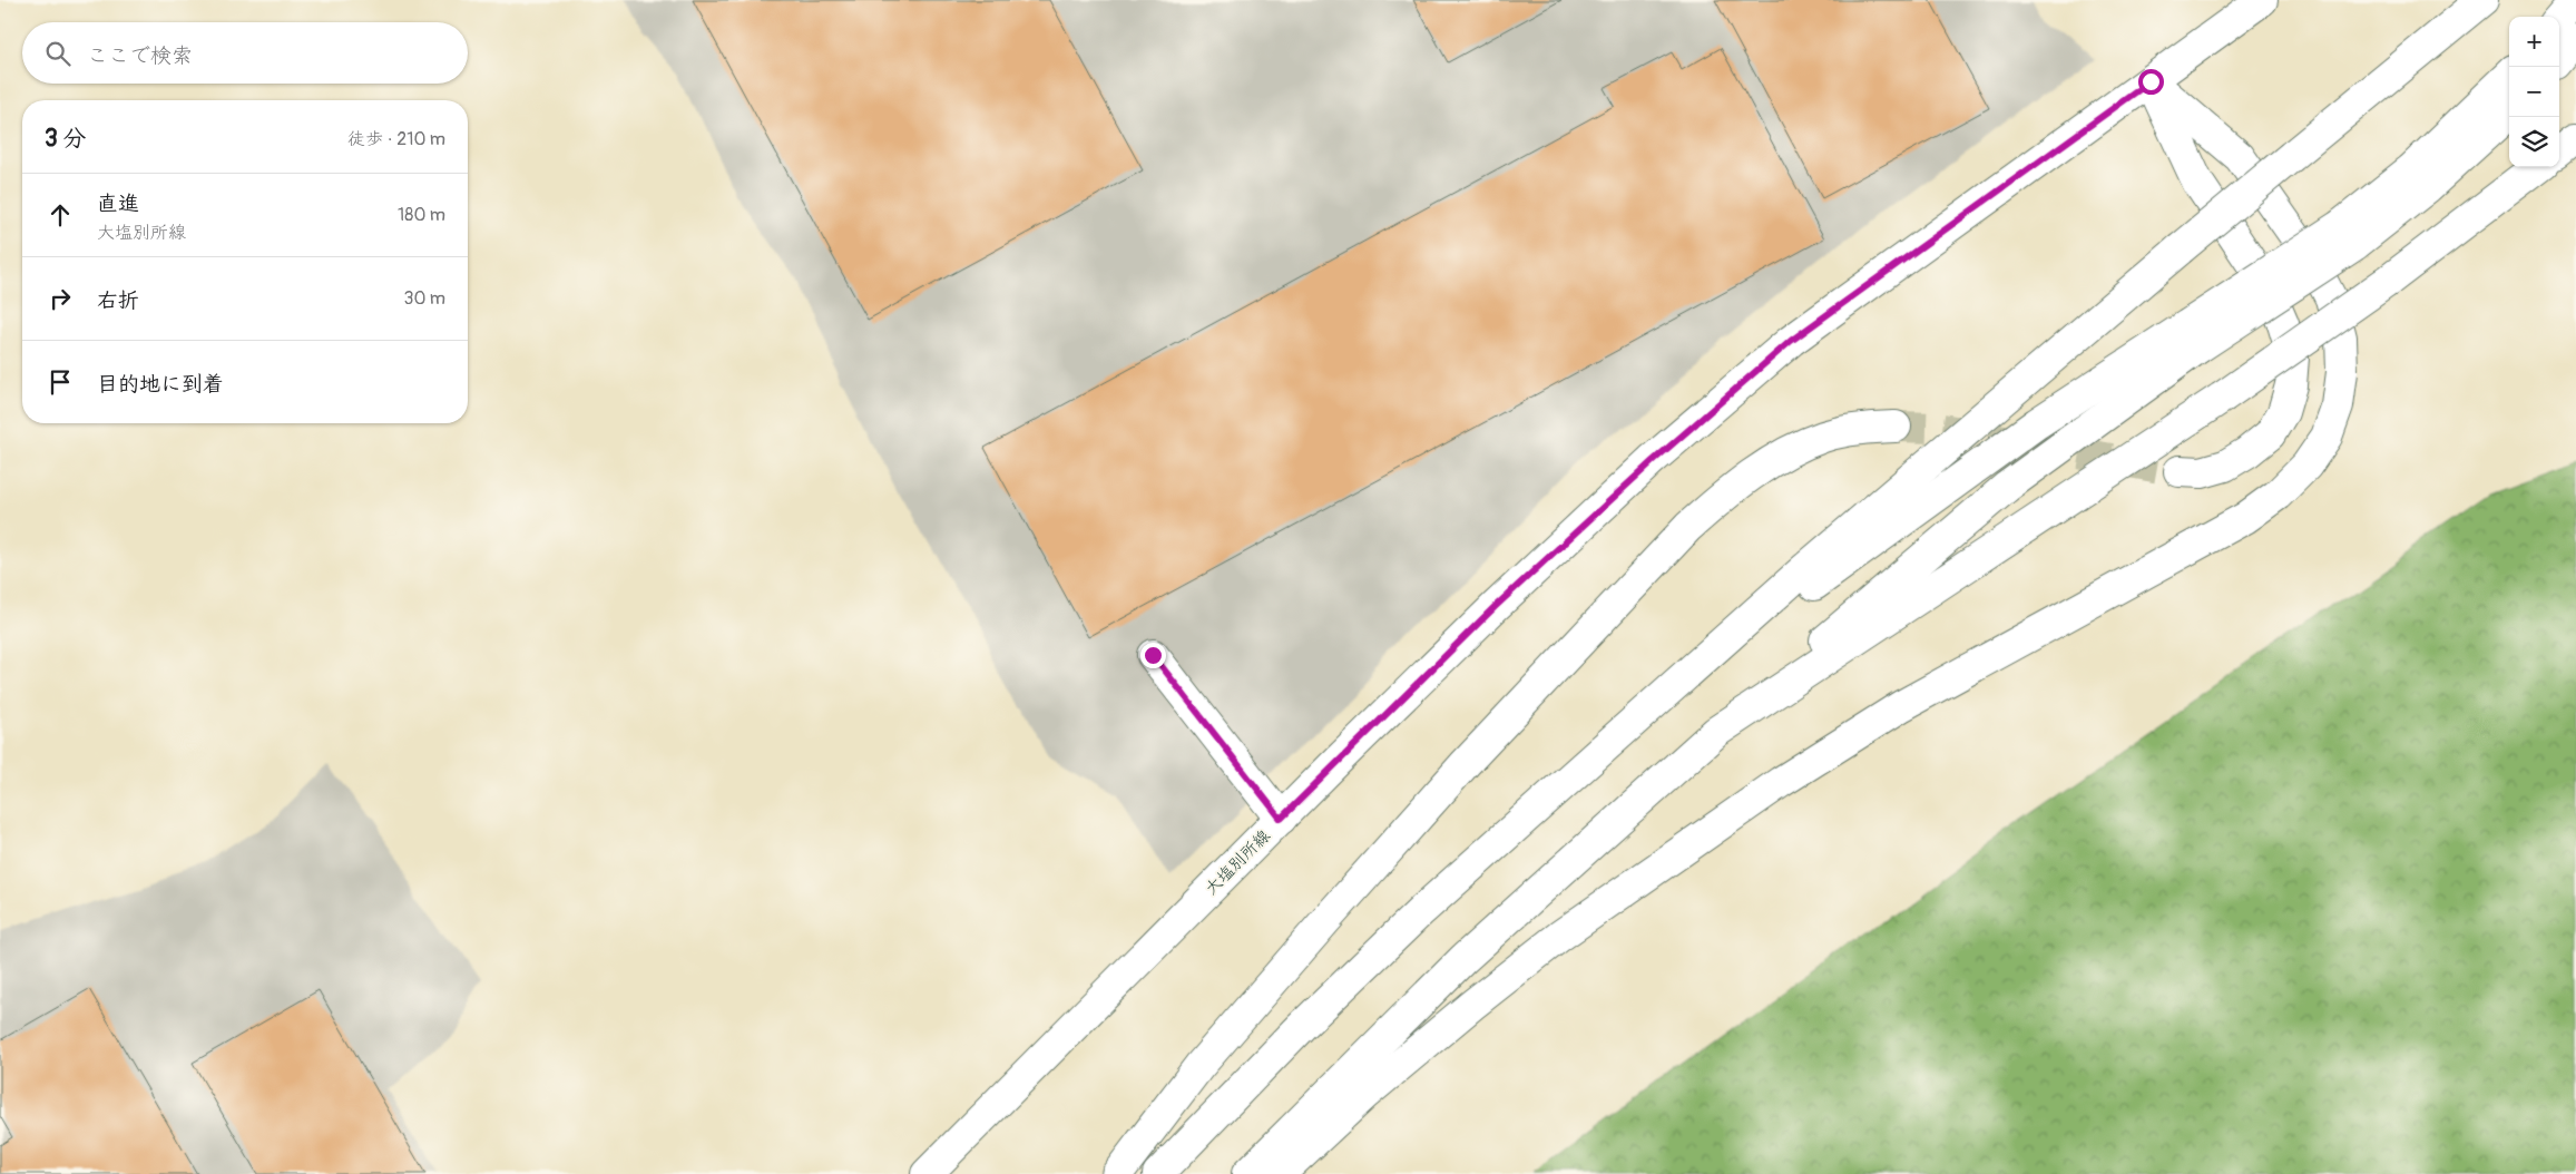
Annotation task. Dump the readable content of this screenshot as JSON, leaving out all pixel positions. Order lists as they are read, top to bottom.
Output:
{
  "streets": {
    "main road": ["大塩別所線"]
  },
  "page": {
    "map_buttons": ["+", "−"],
    "search": "ここで検索",
    "heading": ["3 分", "徒歩 · 210 m"],
    "list": [
      ["直進", "大塩別所線", "180 m"],
      ["右折", "30 m"],
      "目的地に到着"
    ]
  }
}
